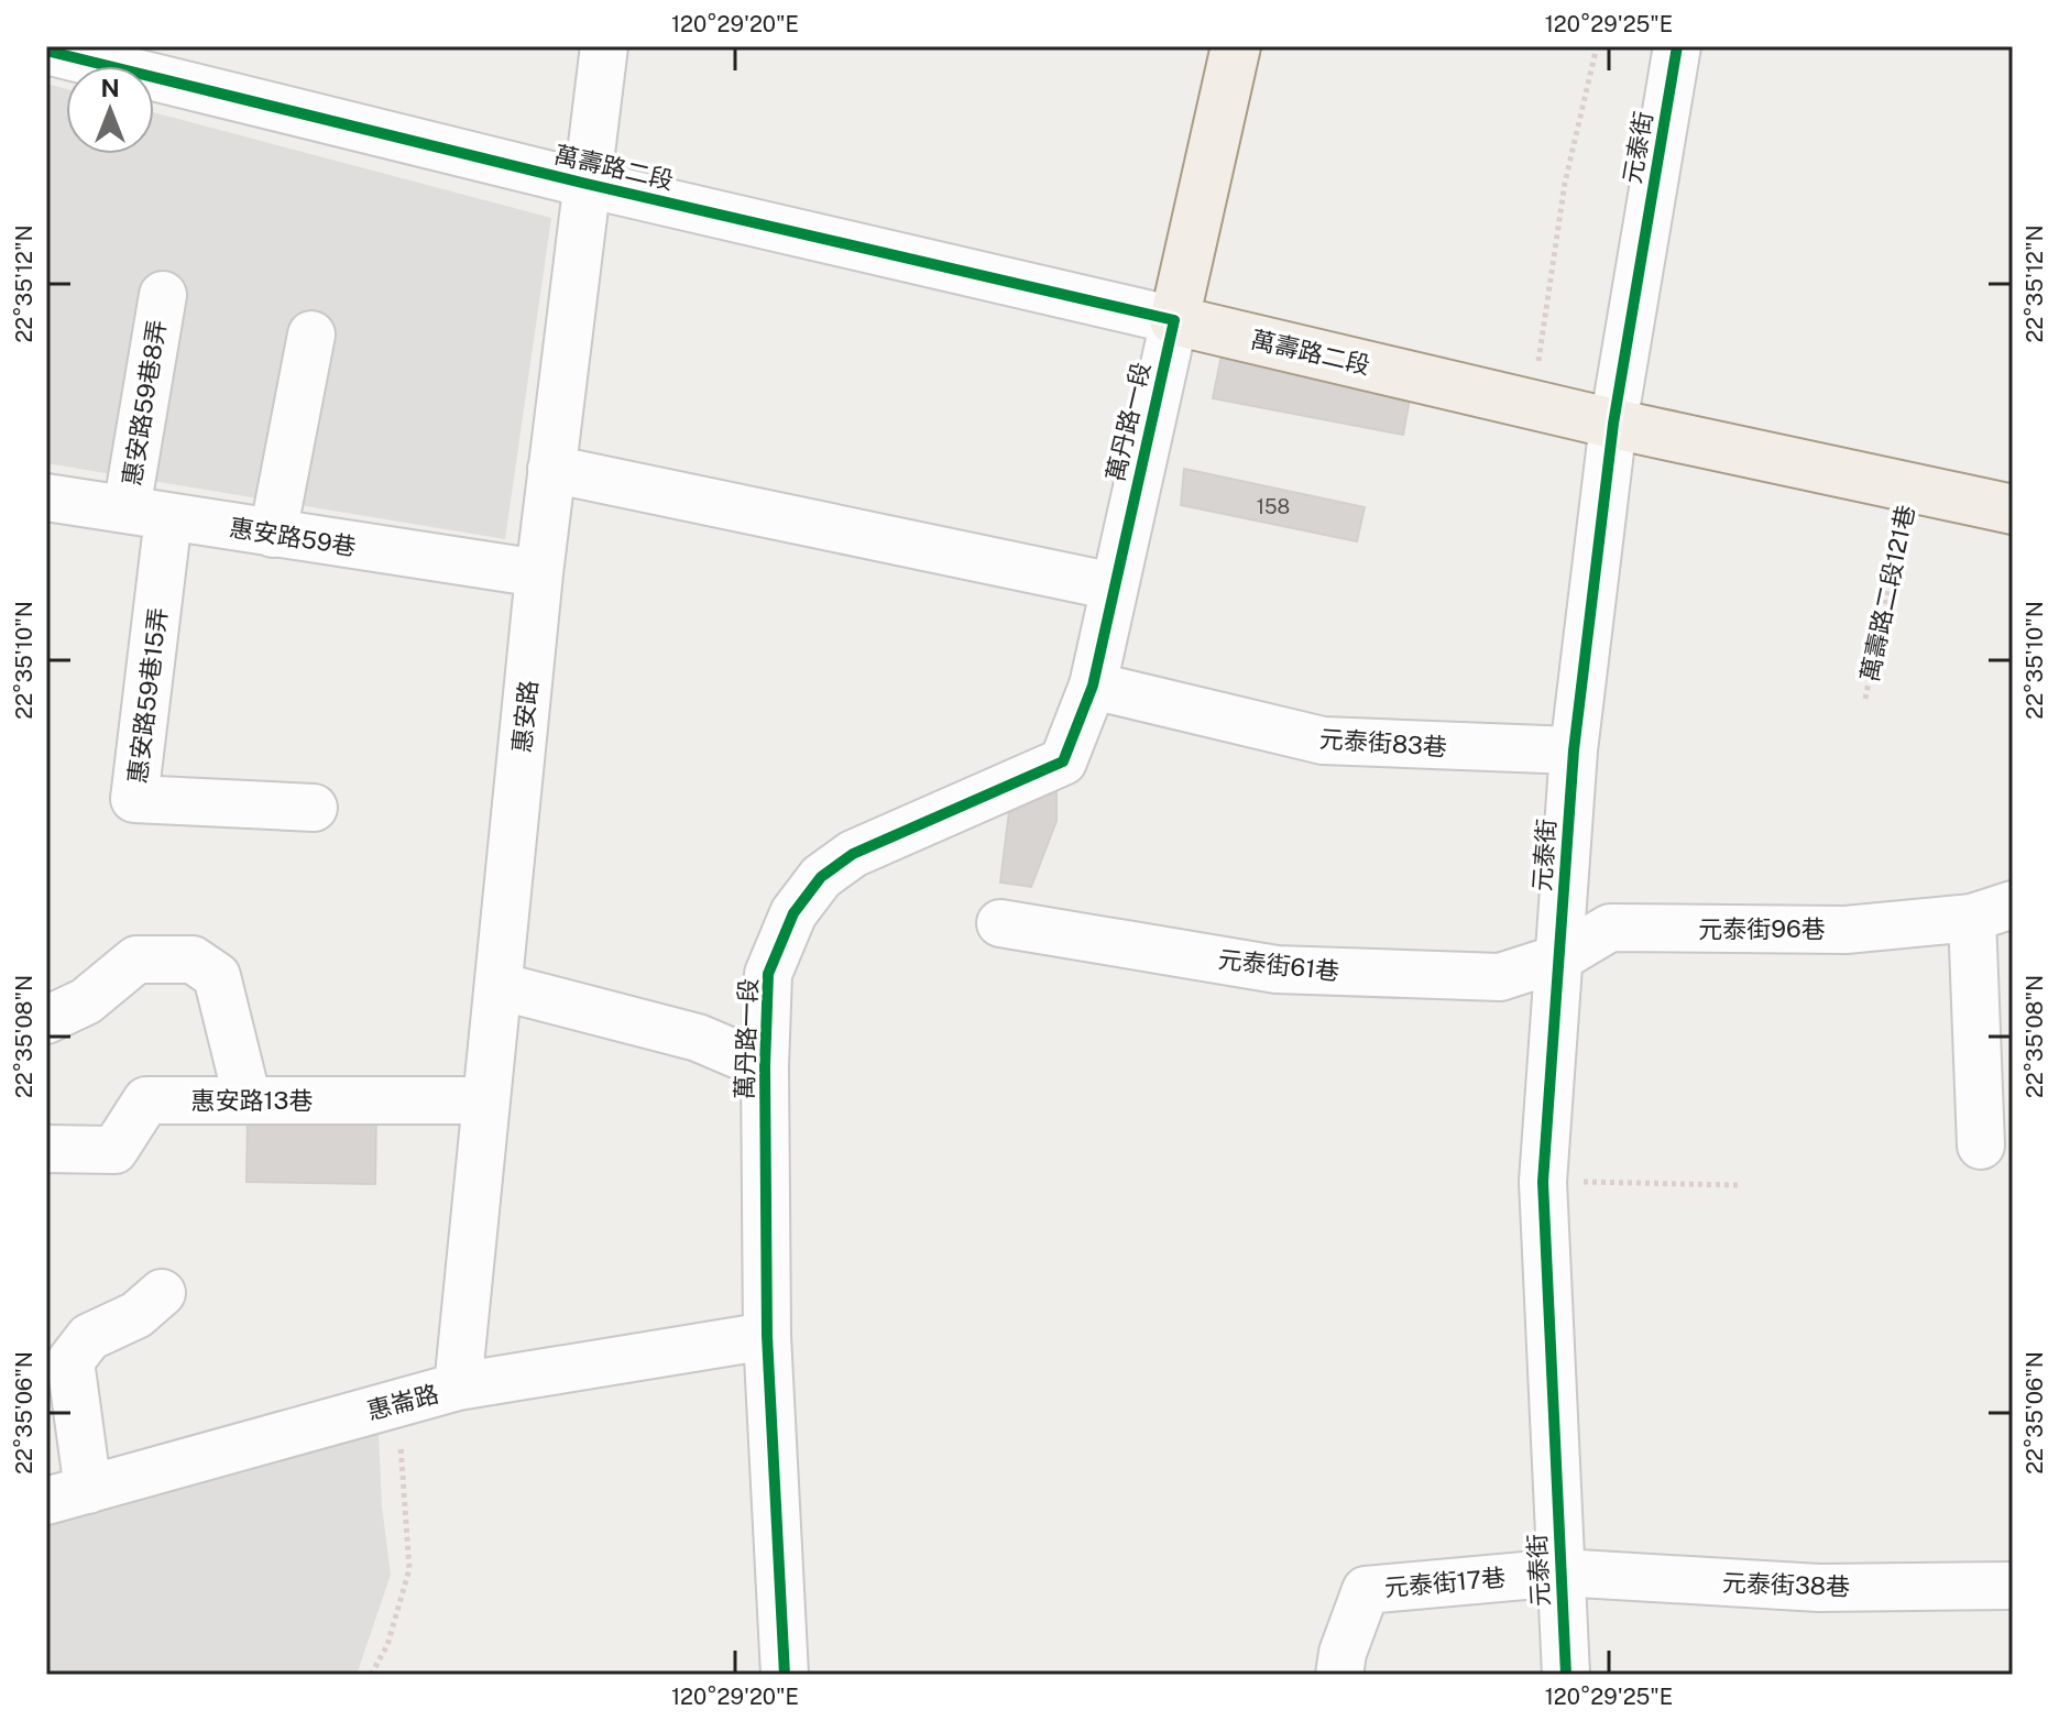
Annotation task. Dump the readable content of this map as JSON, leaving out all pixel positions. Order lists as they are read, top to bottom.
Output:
{
  "streets": {
    "main road": ["萬壽路二段", "萬丹路一段"],
    "street": [
      "元泰街",
      "惠安路59巷8弄",
      "惠安路59巷",
      "惠安路59巷15弄",
      "惠安路",
      "元泰街83巷",
      "元泰街96巷",
      "元泰街61巷",
      "惠安路13巷",
      "惠崙路",
      "元泰街17巷",
      "元泰街38巷"
    ],
    "path": ["萬壽路二段121巷"]
  },
  "crossings": [
    ["元泰街", "萬壽路二段"],
    ["元泰街", "元泰街83巷"],
    ["元泰街", "元泰街96巷"],
    ["元泰街", "元泰街61巷"],
    ["元泰街", "元泰街17巷"],
    ["元泰街", "元泰街38巷"],
    ["萬壽路二段", "萬丹路一段"],
    ["萬壽路二段", "萬壽路二段121巷"],
    ["萬壽路二段", "惠安路"],
    ["惠安路59巷8弄", "惠安路59巷"],
    ["惠安路59巷8弄", "惠安路59巷15弄"],
    ["萬丹路一段", "元泰街83巷"],
    ["萬丹路一段", "惠崙路"],
    ["惠安路59巷", "惠安路59巷15弄"],
    ["惠安路59巷", "惠安路"],
    ["惠安路", "惠安路13巷"],
    ["惠安路", "惠崙路"],
    ["元泰街96巷", "元泰街61巷"],
    ["元泰街17巷", "元泰街38巷"]
  ],
  "house_numbers": ["158"],
  "north": "top",
  "coordinates": [
    "120°29'20\"E",
    "120°29'25\"E",
    "22°35'12\"N",
    "22°35'10\"N",
    "22°35'08\"N",
    "22°35'06\"N"
  ]
}
